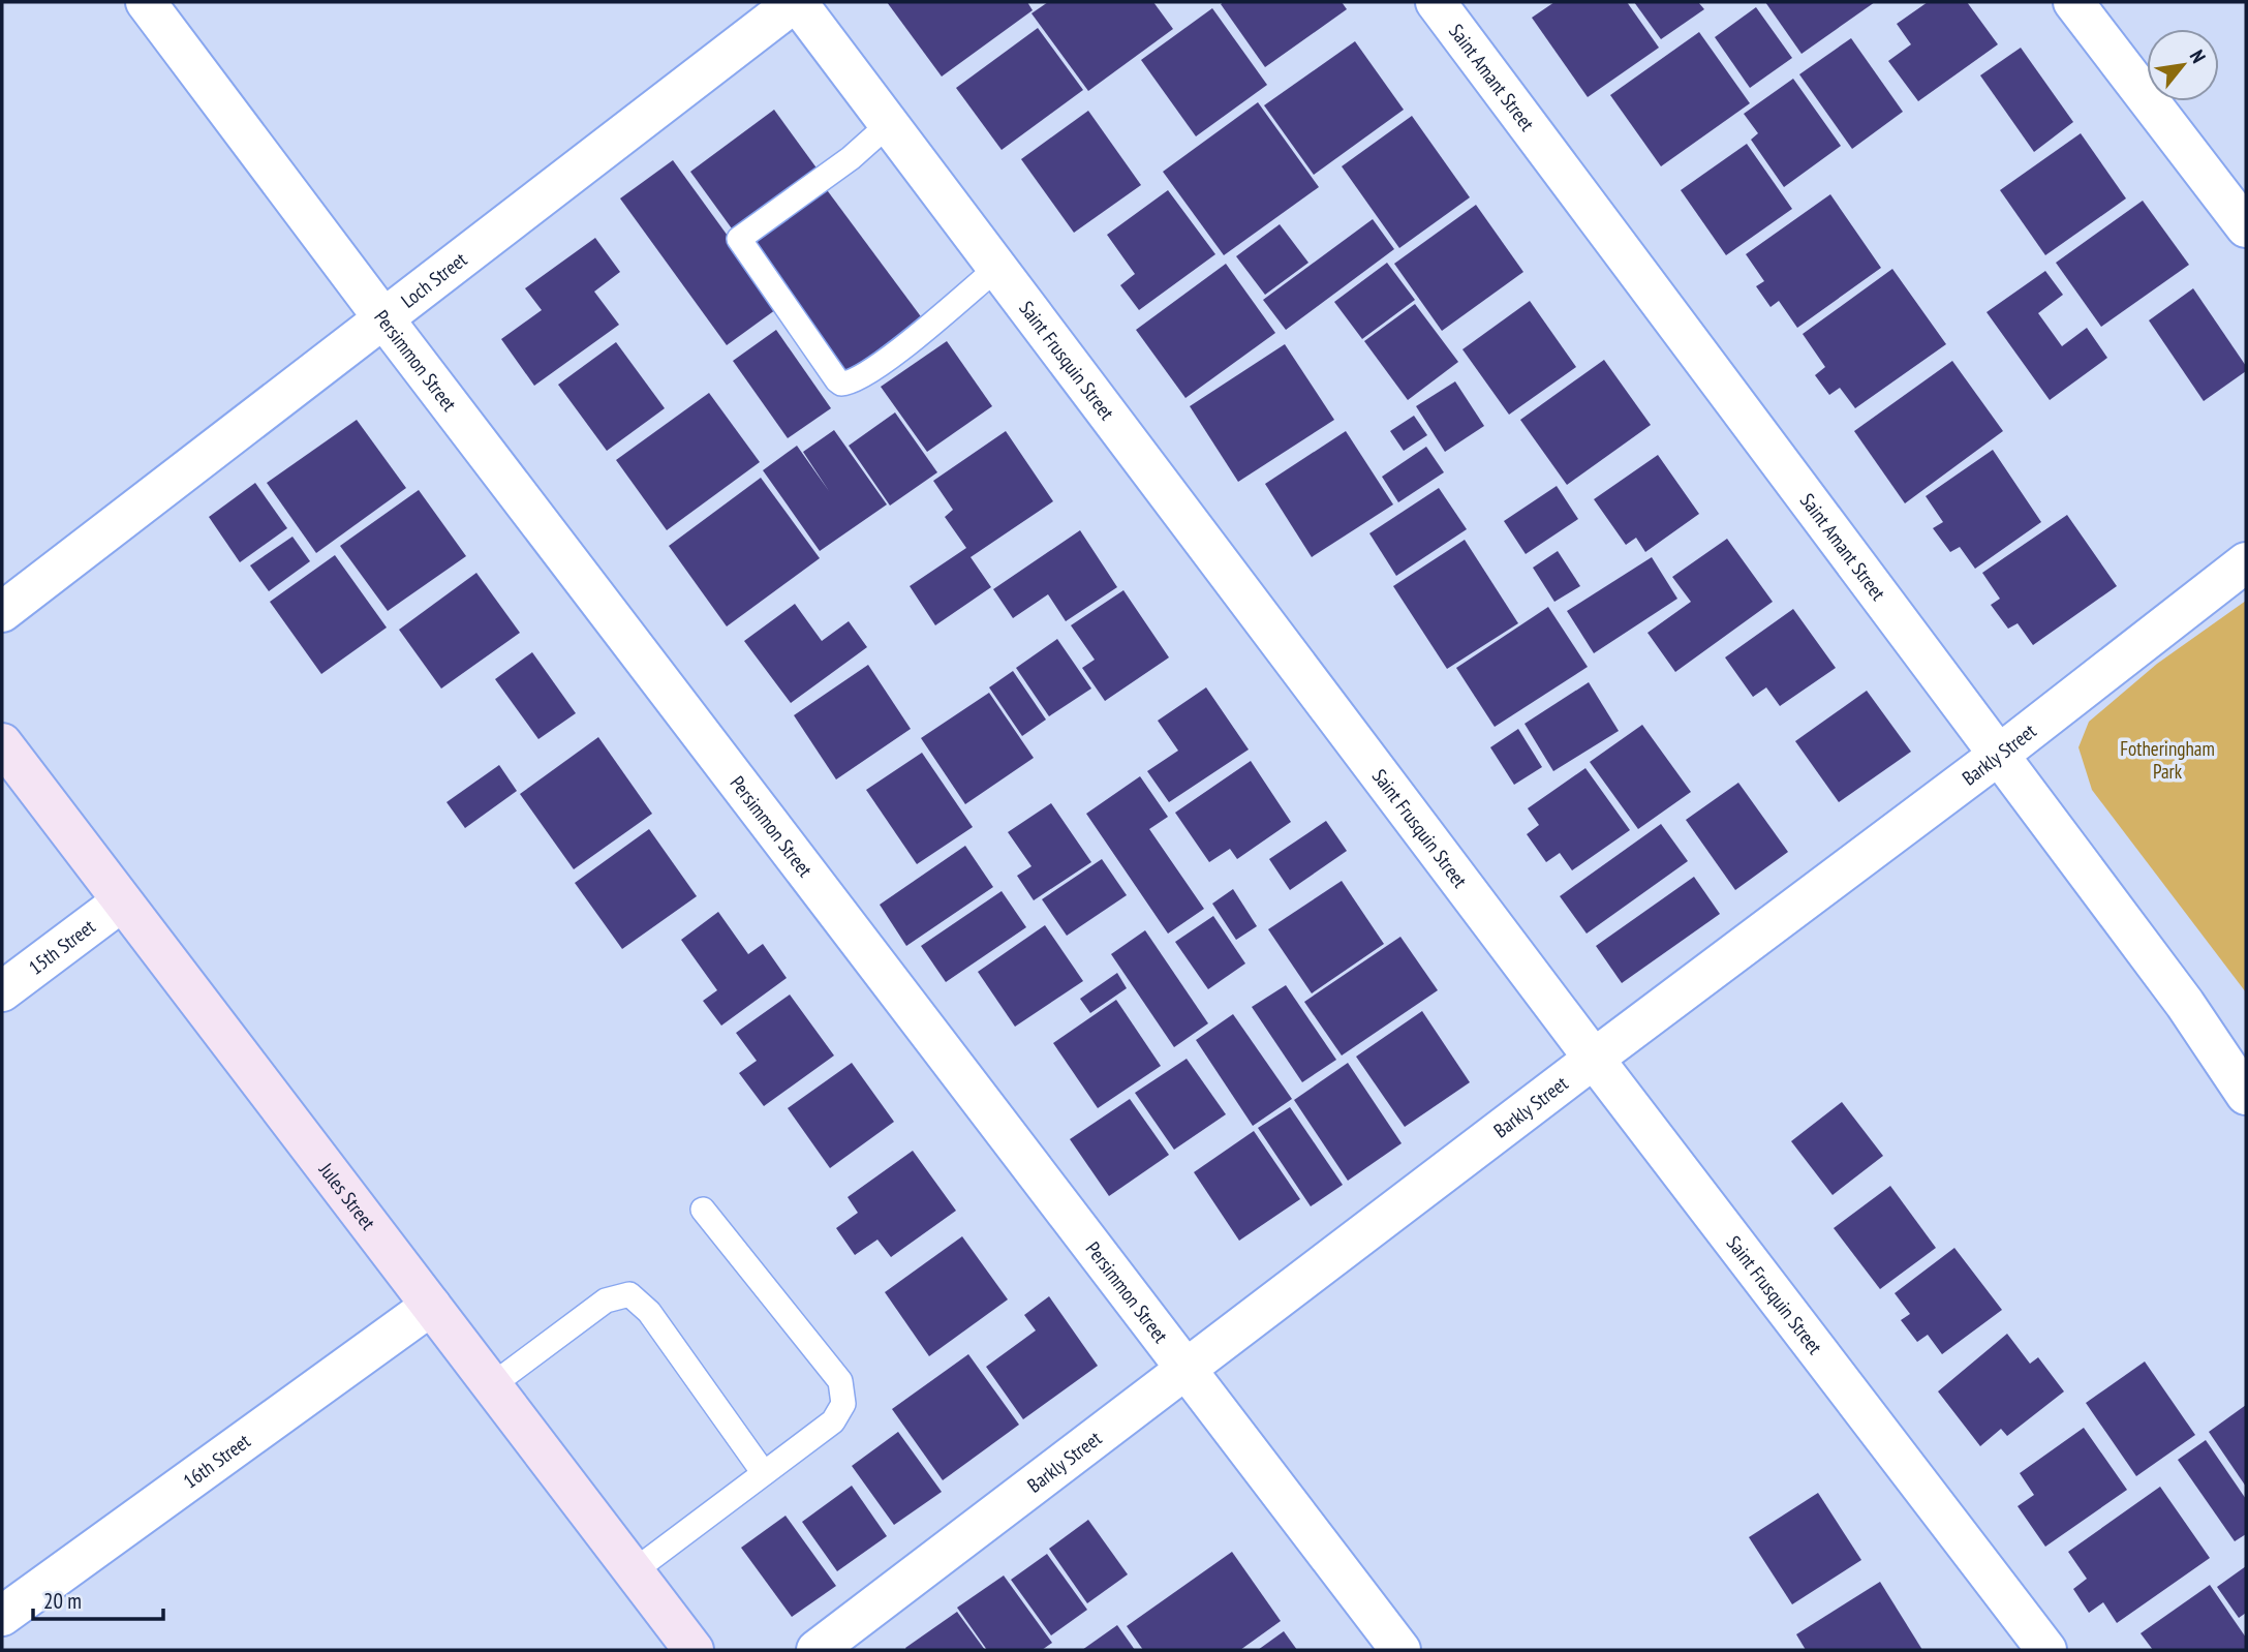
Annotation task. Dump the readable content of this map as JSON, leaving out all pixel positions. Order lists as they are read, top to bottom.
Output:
{
  "streets": {
    "main road": ["Jules Street"],
    "street": [
      "Saint Amant Street",
      "Loch Street",
      "Saint Frusquin Street",
      "Persimmon Street",
      "Barkly Street",
      "15th Street",
      "16th Street"
    ]
  },
  "crossings": [
    ["Saint Amant Street", "Barkly Street"],
    ["Loch Street", "Saint Frusquin Street"],
    ["Loch Street", "Persimmon Street"],
    ["Saint Frusquin Street", "Barkly Street"],
    ["Persimmon Street", "Barkly Street"],
    ["15th Street", "Jules Street"],
    ["Jules Street", "16th Street"]
  ],
  "parks": ["Fotheringham Park"],
  "scale_bar": "20 m",
  "north": "top right"
}
